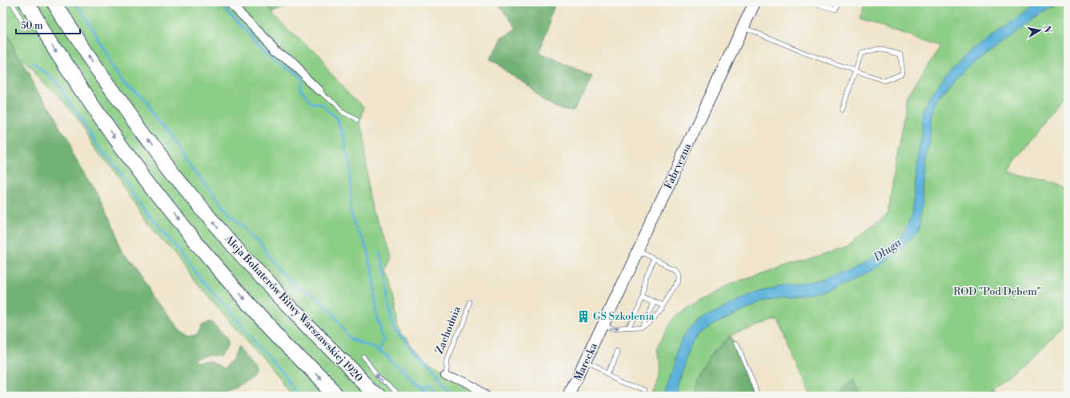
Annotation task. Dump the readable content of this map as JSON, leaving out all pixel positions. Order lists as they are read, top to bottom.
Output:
{
  "streets": {
    "highway": ["Aleja Bohaterów Bitwy Warszawskiej 1920"],
    "street": ["Fabryczna", "Zachodnia", "Marecka"]
  },
  "crossings": [
    ["Fabryczna", "Marecka"]
  ],
  "water": ["Długa"],
  "parks": ["ROD \"Pod Dębem\""],
  "places": {
    "building": ["GS Szkolenia"]
  },
  "scale_bar": "50 m",
  "north": "right"
}
